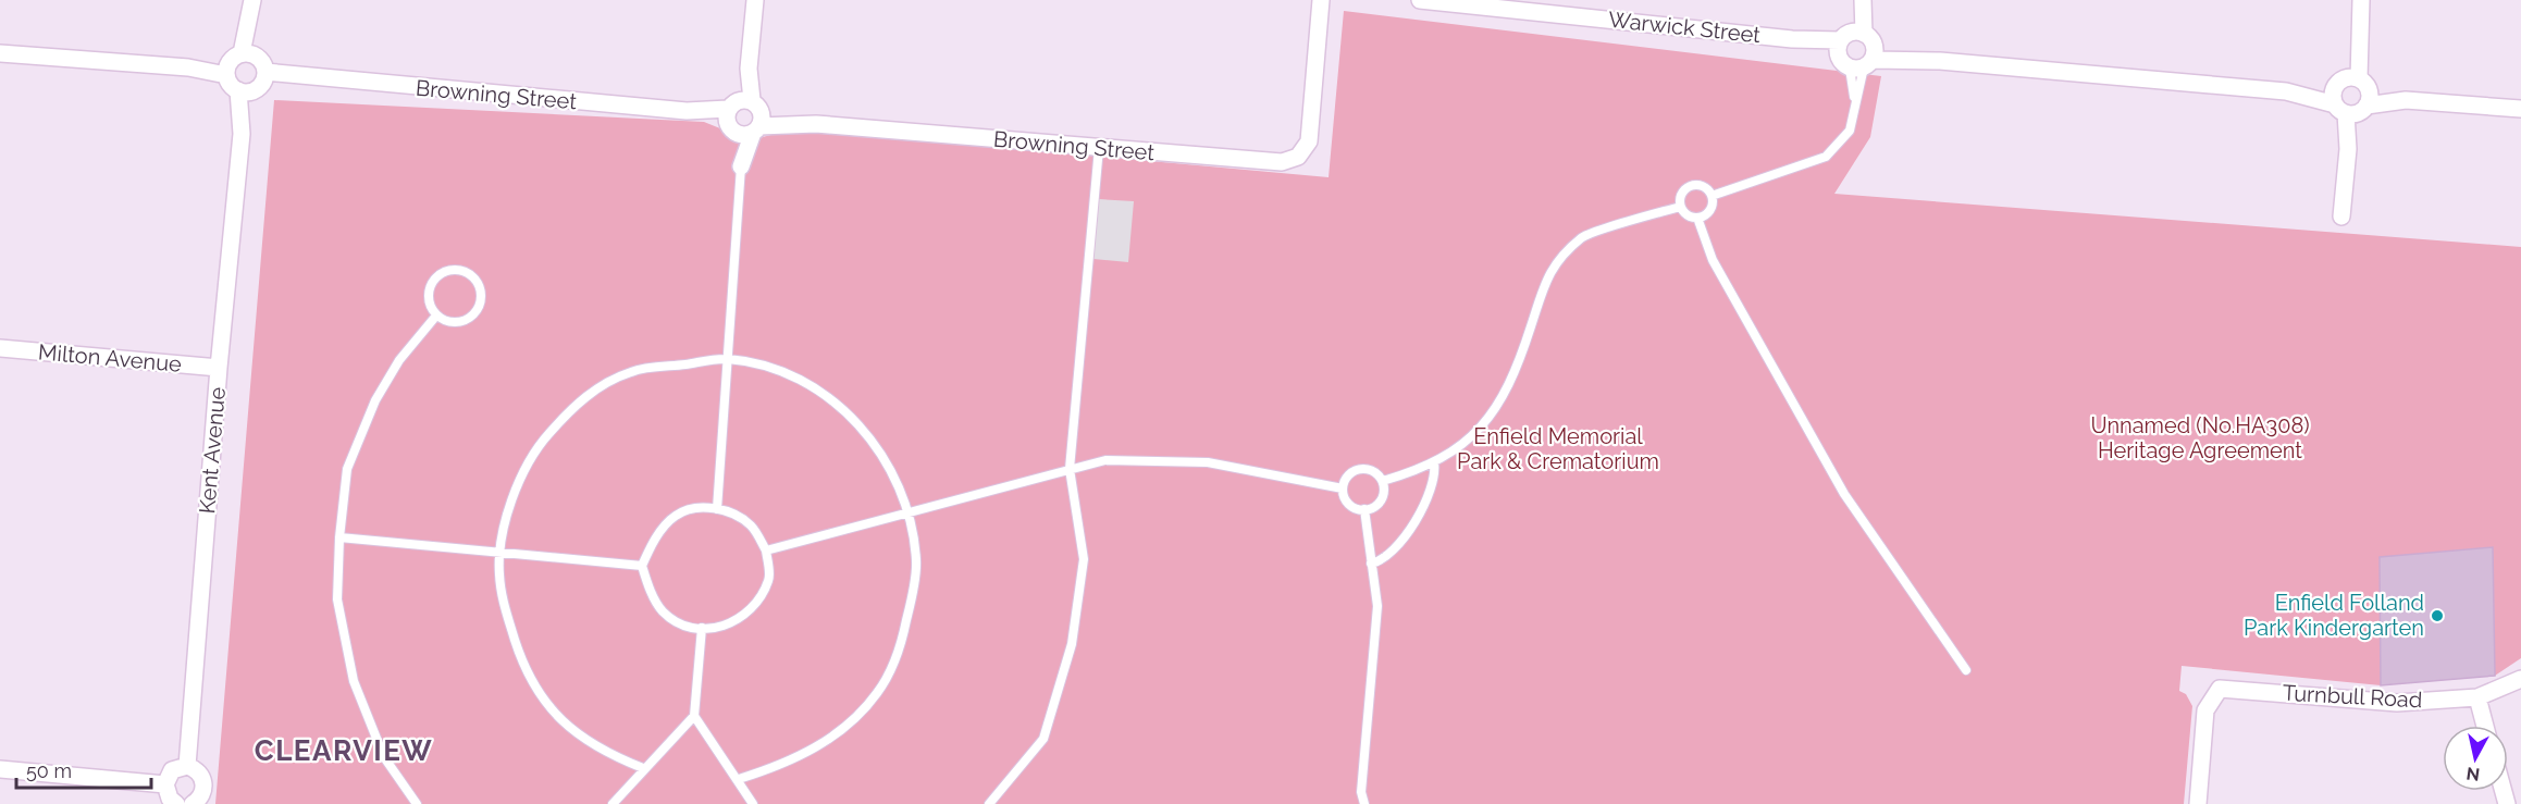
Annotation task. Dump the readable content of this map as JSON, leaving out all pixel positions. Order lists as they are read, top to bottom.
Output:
{
  "streets": {
    "street": [
      "Warwick Street",
      "Browning Street",
      "Milton Avenue",
      "Kent Avenue",
      "Turnbull Road"
    ]
  },
  "crossings": [
    ["Browning Street", "Kent Avenue"],
    ["Milton Avenue", "Kent Avenue"]
  ],
  "districts": ["CLEARVIEW"],
  "parks": ["Unnamed (No.HA308) Heritage Agreement", "Enfield Memorial Park & Crematorium"],
  "places": ["Enfield Folland Park Kindergarten"],
  "scale_bar": "50 m",
  "north": "bottom"
}
